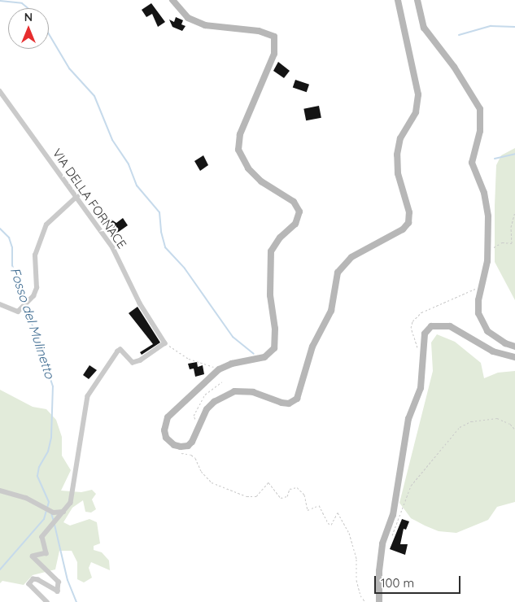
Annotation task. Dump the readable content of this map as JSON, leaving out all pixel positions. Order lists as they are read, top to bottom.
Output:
{
  "streets": {
    "street": ["VIA DELLA FORNACE"]
  },
  "water": ["Fosso del Mulinetto"],
  "scale_bar": "100 m",
  "north": "top"
}
